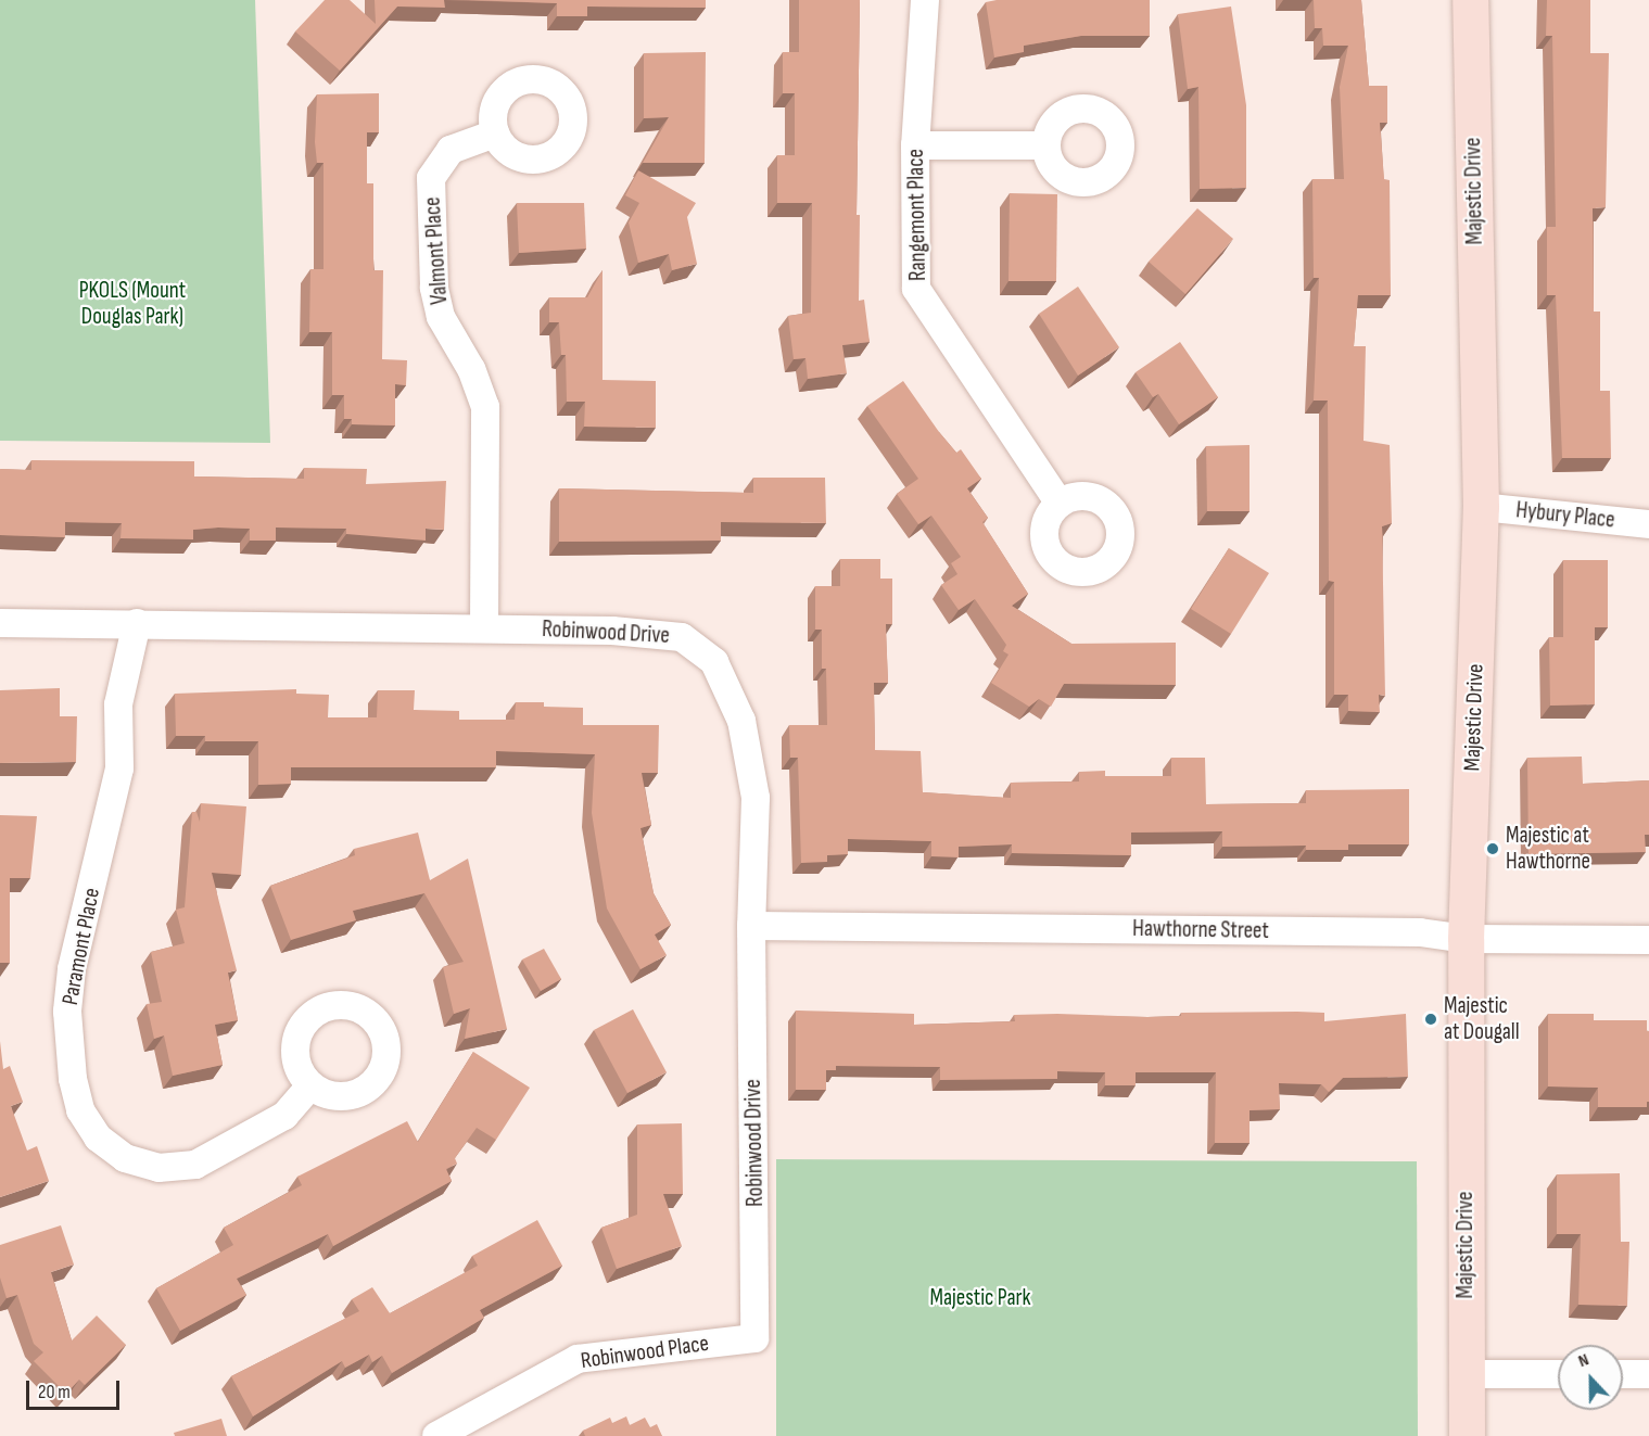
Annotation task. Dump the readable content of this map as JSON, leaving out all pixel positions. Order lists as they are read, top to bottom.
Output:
{
  "streets": {
    "street": [
      "Majestic Drive",
      "Rangemont Place",
      "Valmont Place",
      "Hybury Place",
      "Robinwood Drive",
      "Hawthorne Street",
      "Paramont Place",
      "Robinwood Place"
    ]
  },
  "crossings": [
    ["Majestic Drive", "Hybury Place"],
    ["Majestic Drive", "Hawthorne Street"],
    ["Valmont Place", "Robinwood Drive"],
    ["Robinwood Drive", "Hawthorne Street"],
    ["Robinwood Drive", "Paramont Place"],
    ["Robinwood Drive", "Robinwood Place"]
  ],
  "parks": ["PKOLS (Mount Douglas Park)", "Majestic Park"],
  "places": ["Majestic at Hawthorne", "Majestic at Dougall"],
  "scale_bar": "20 m",
  "north": "top"
}
